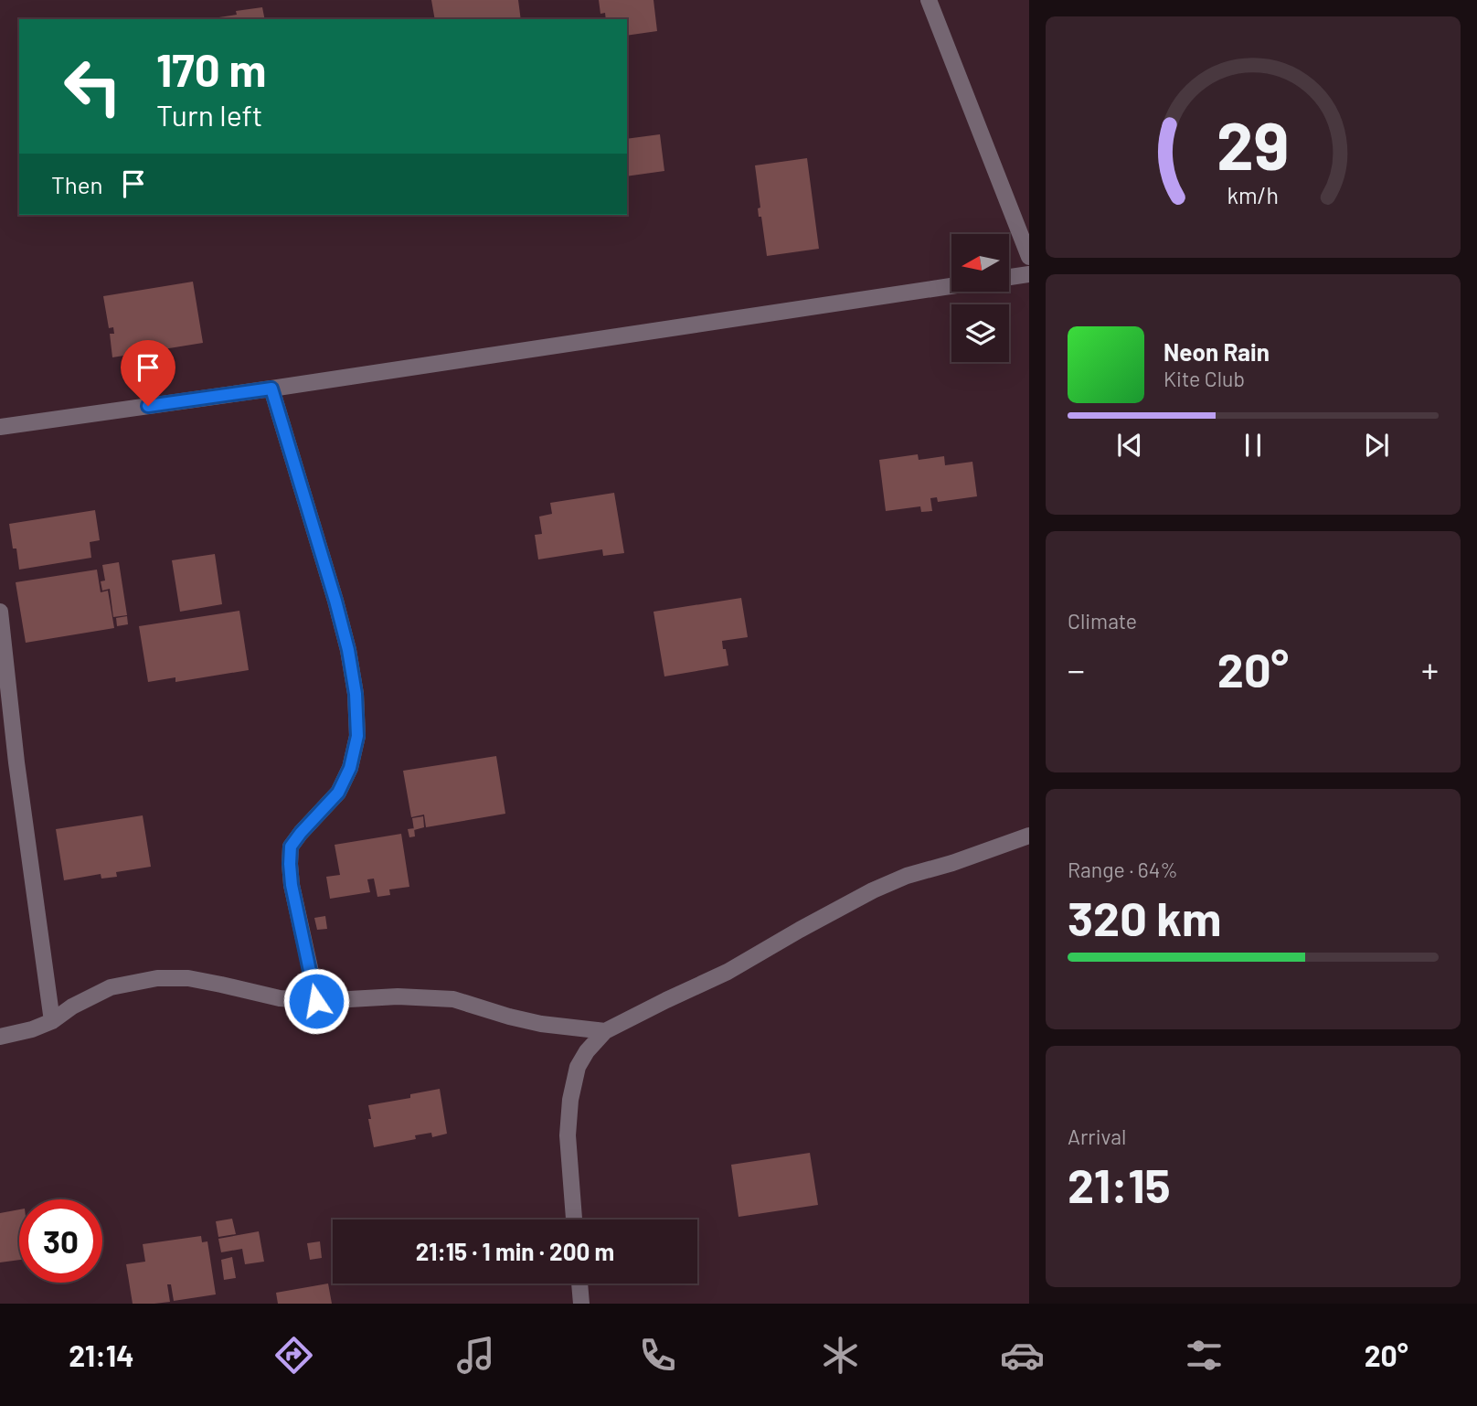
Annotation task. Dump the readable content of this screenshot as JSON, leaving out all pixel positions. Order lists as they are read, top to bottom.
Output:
{
  "north": "left",
  "page": {
    "turn": ["170 m", "Turn left"],
    "then": "Then",
    "song": ["Neon Rain", "Kite Club"],
    "tile": [
      "Climate",
      ["Range · 64%", "320 km"],
      ["Arrival", "21:15"]
    ],
    "heat": ["−", "20°", "+"],
    "limit": "30",
    "trip": "21:15 · 1 min · 200 m",
    "tabs": ["21:14", "20°"],
    "gauge": ["29", "km/h"]
  }
}
